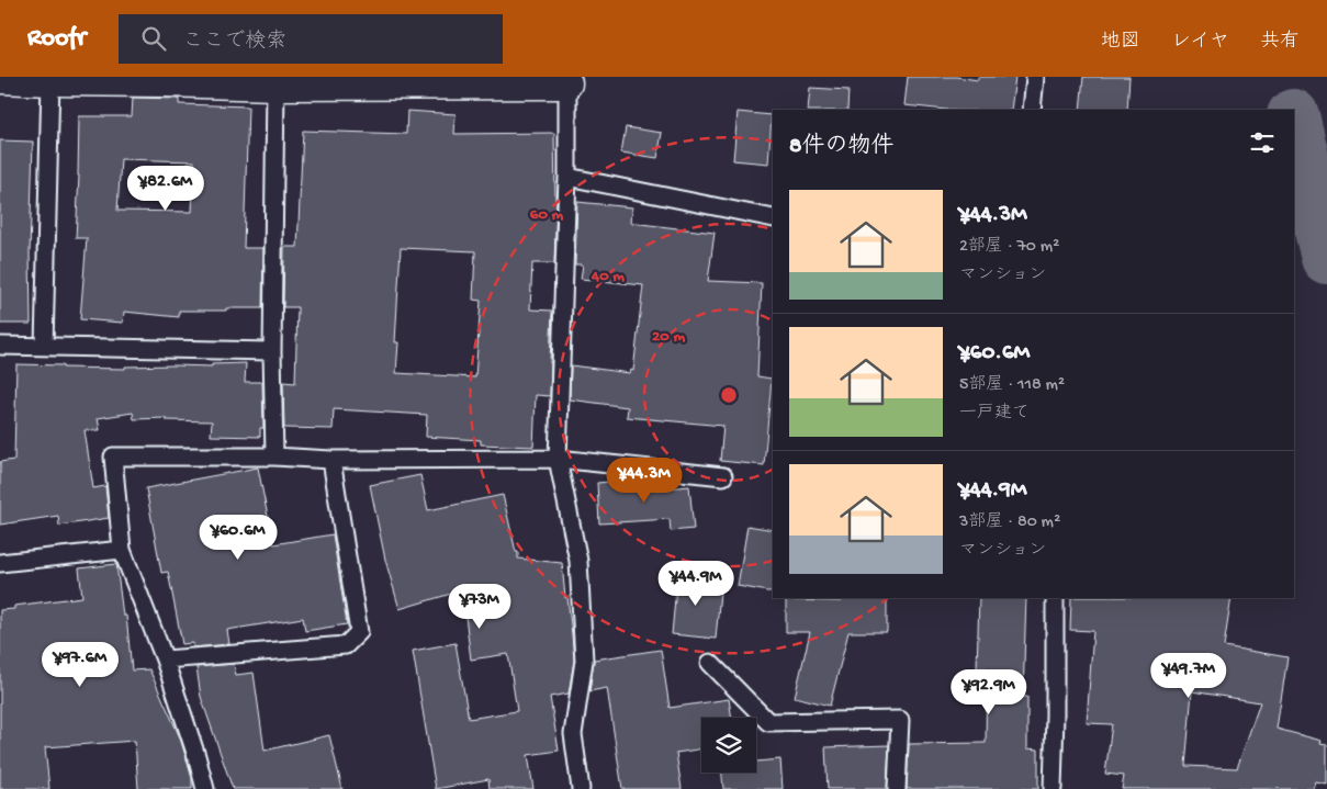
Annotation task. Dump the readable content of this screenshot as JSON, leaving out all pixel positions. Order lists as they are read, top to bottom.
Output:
{
  "page": {
    "header": "Roofr",
    "search": "ここで検索",
    "nav": ["地図", "レイヤ", "共有"],
    "heading": "8件の物件",
    "price": [
      "¥82.6M",
      "¥44.3M",
      "¥60.6M",
      "¥44.9M",
      "¥73M",
      "¥97.6M",
      "¥49.7M",
      "¥92.9M"
    ],
    "list": [
      {
        "name": "¥44.3M",
        "note": "2部屋 · 70 m² · マンション"
      },
      {
        "name": "¥60.6M",
        "note": "5部屋 · 118 m² · 一戸建て"
      },
      {
        "name": "¥44.9M",
        "note": "3部屋 · 80 m² · マンション"
      }
    ]
  },
  "rings": ["60 m", "40 m", "20 m"]
}
